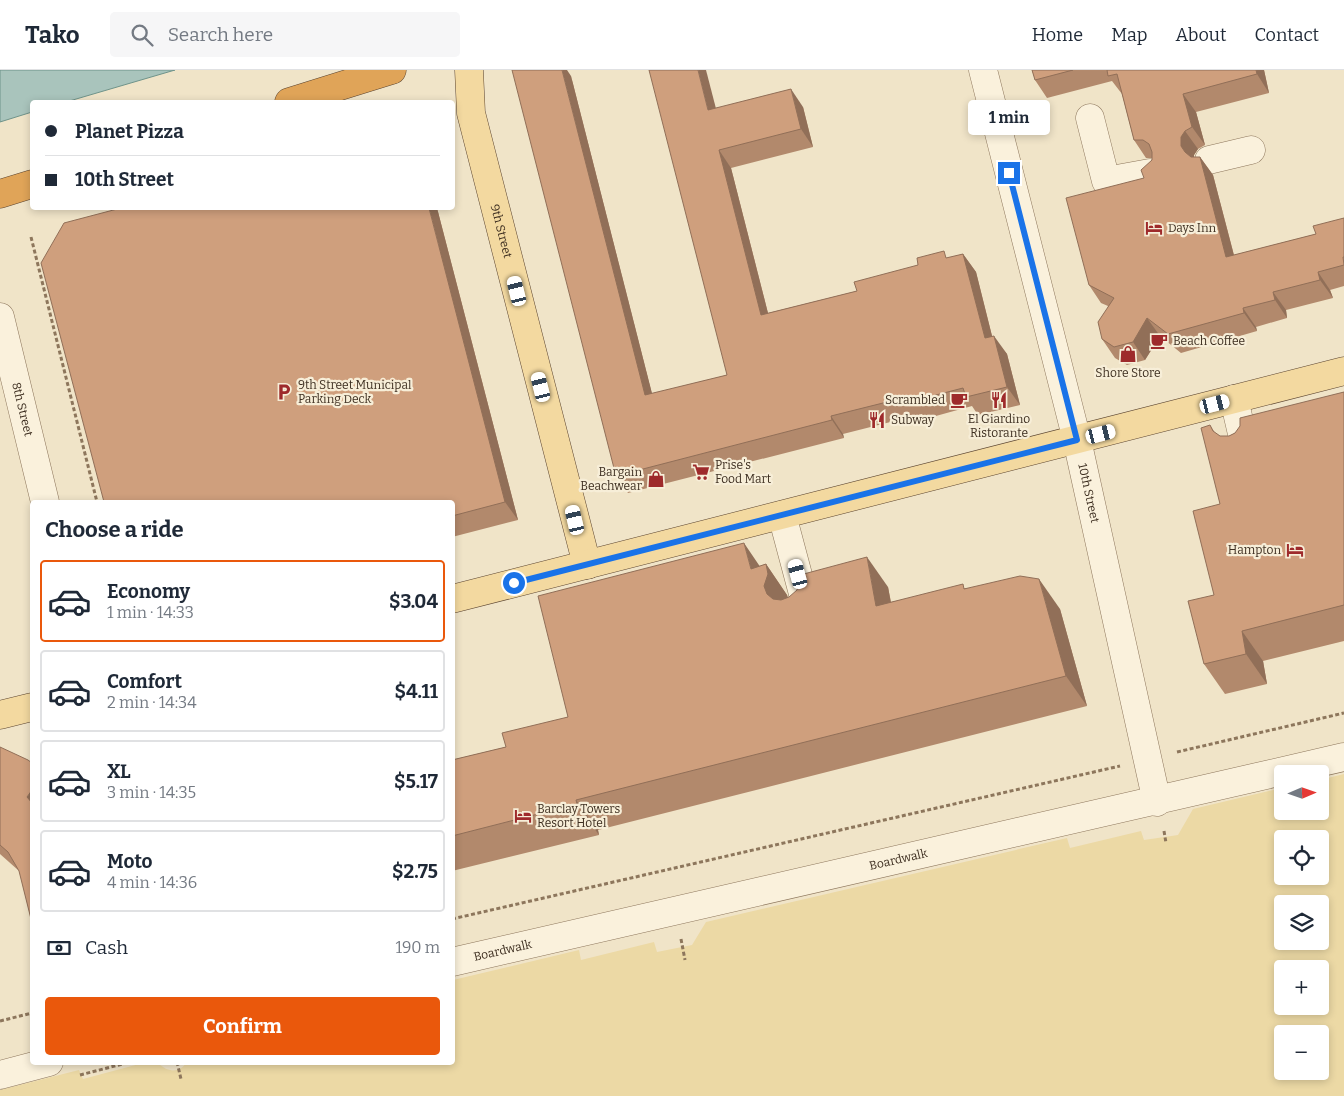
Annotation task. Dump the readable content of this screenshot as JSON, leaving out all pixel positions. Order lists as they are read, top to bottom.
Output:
{
  "streets": {
    "main road": ["9th Street"],
    "street": ["8th Street", "10th Street", "Boardwalk"]
  },
  "crossings": [
    ["10th Street", "Boardwalk"]
  ],
  "places": {
    "hotel": ["Days Inn", "Hampton", "Barclay Towers Resort Hotel"],
    "cafe": ["Beach Coffee", "Scrambled"],
    "shop": ["Shore Store", "Bargain Beachwear"],
    "parking": ["9th Street Municipal Parking Deck"],
    "restaurant": ["El Giardino Ristorante", "Subway"],
    "supermarket": ["Prise's Food Mart"]
  },
  "north": "right",
  "page": {
    "header": "Tako",
    "search": "Search here",
    "nav": [
      "Home",
      "Map",
      "About",
      "Contact"
    ],
    "bubble": "1 min",
    "banner": ["Planet Pizza", "10th Street"],
    "heading": "Choose a ride",
    "list": [
      {
        "name": "Economy",
        "note": "1 min · 14:33",
        "value": "$3.04"
      },
      {
        "name": "Comfort",
        "note": "2 min · 14:34",
        "value": "$4.11"
      },
      {
        "name": "XL",
        "note": "3 min · 14:35",
        "value": "$5.17"
      },
      {
        "name": "Moto",
        "note": "4 min · 14:36",
        "value": "$2.75"
      }
    ],
    "map_buttons": ["+", "−"],
    "pay": ["Cash", "190 m"],
    "buttons": "Confirm"
  }
}
